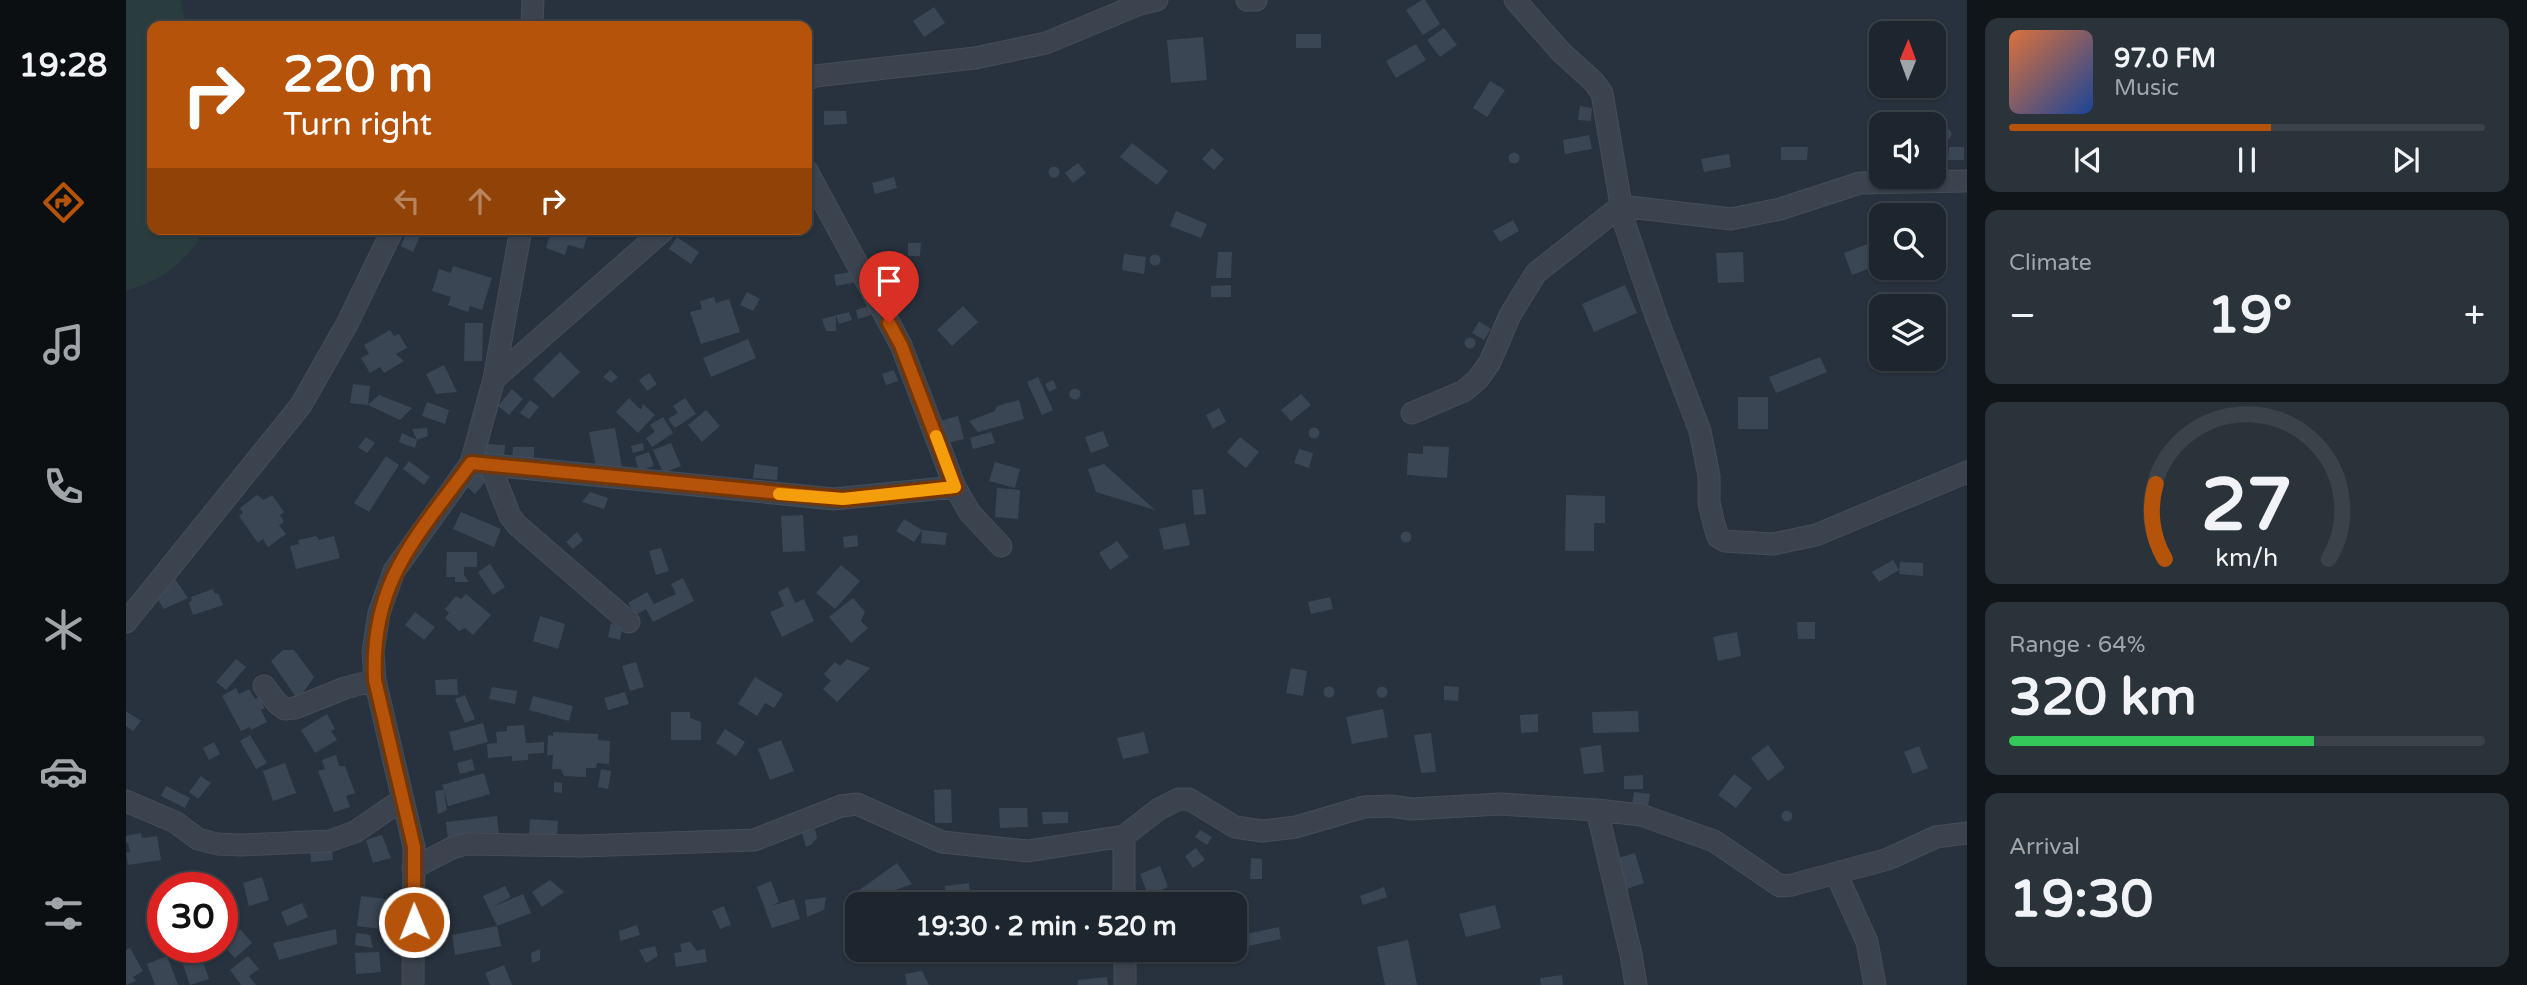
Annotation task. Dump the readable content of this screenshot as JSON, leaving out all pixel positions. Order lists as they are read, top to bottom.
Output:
{
  "north": "top",
  "page": {
    "tabs": "19:28",
    "turn": ["220 m", "Turn right"],
    "song": ["97.0 FM", "Music"],
    "tile": [
      "Climate",
      ["Range · 64%", "320 km"],
      ["Arrival", "19:30"]
    ],
    "heat": ["−", "19°", "+"],
    "limit": "30",
    "trip": "19:30 · 2 min · 520 m",
    "gauge": ["27", "km/h"]
  }
}
